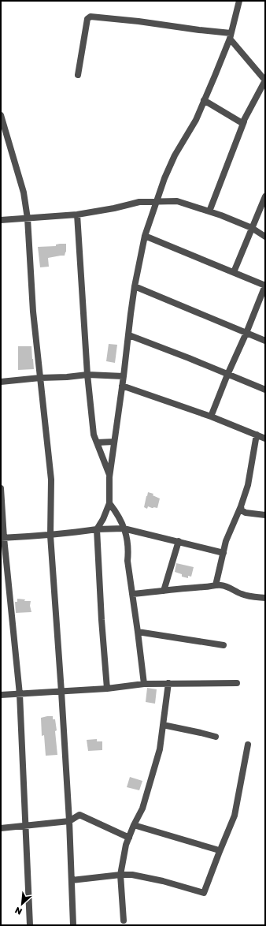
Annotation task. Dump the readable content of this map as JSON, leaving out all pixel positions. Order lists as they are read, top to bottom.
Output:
{
  "north": "bottom left"
}
